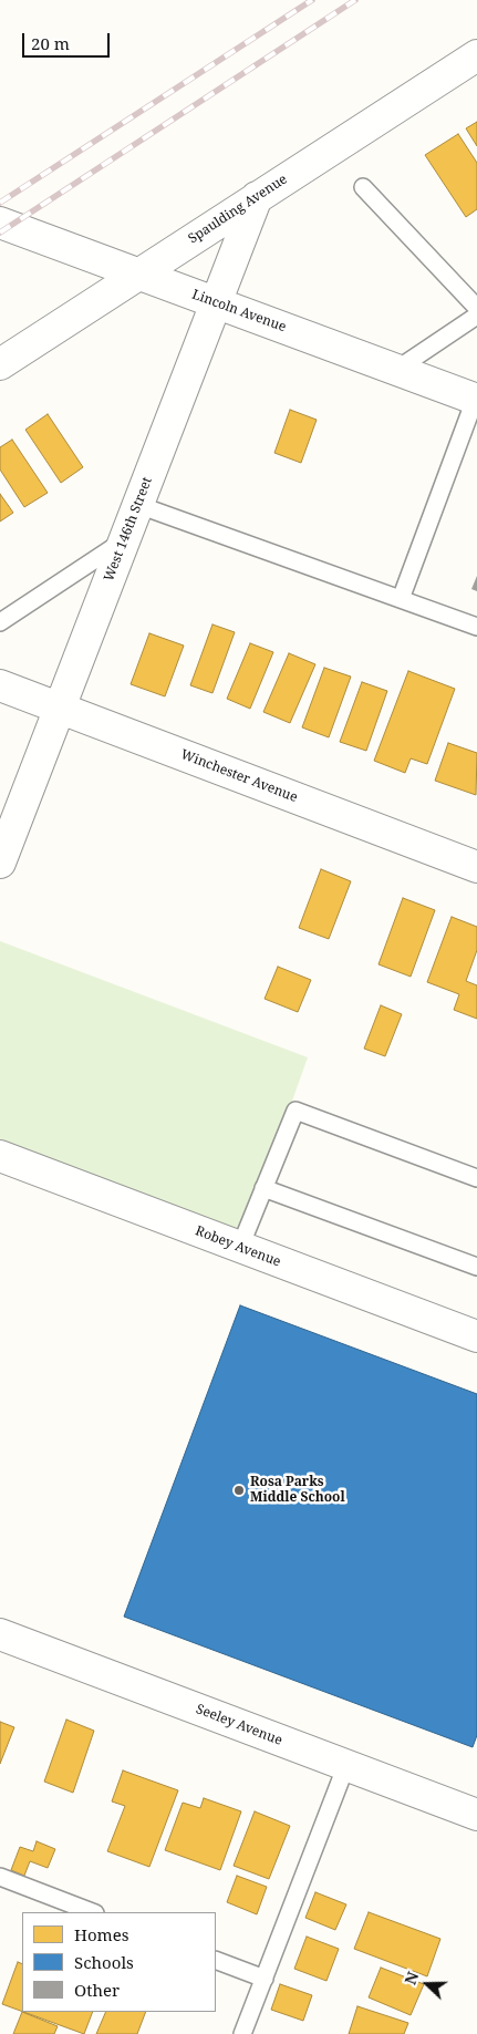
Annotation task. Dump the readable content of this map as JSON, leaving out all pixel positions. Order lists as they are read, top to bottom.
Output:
{
  "streets": {
    "street": [
      "Spaulding Avenue",
      "Lincoln Avenue",
      "West 146th Street",
      "Winchester Avenue",
      "Robey Avenue",
      "Seeley Avenue"
    ]
  },
  "crossings": [
    ["Spaulding Avenue", "Lincoln Avenue"],
    ["Spaulding Avenue", "West 146th Street"],
    ["Lincoln Avenue", "West 146th Street"],
    ["West 146th Street", "Winchester Avenue"]
  ],
  "places": ["Rosa Parks Middle School"],
  "legend": ["Homes", "Schools", "Other"],
  "scale_bar": "20 m",
  "north": "left"
}
